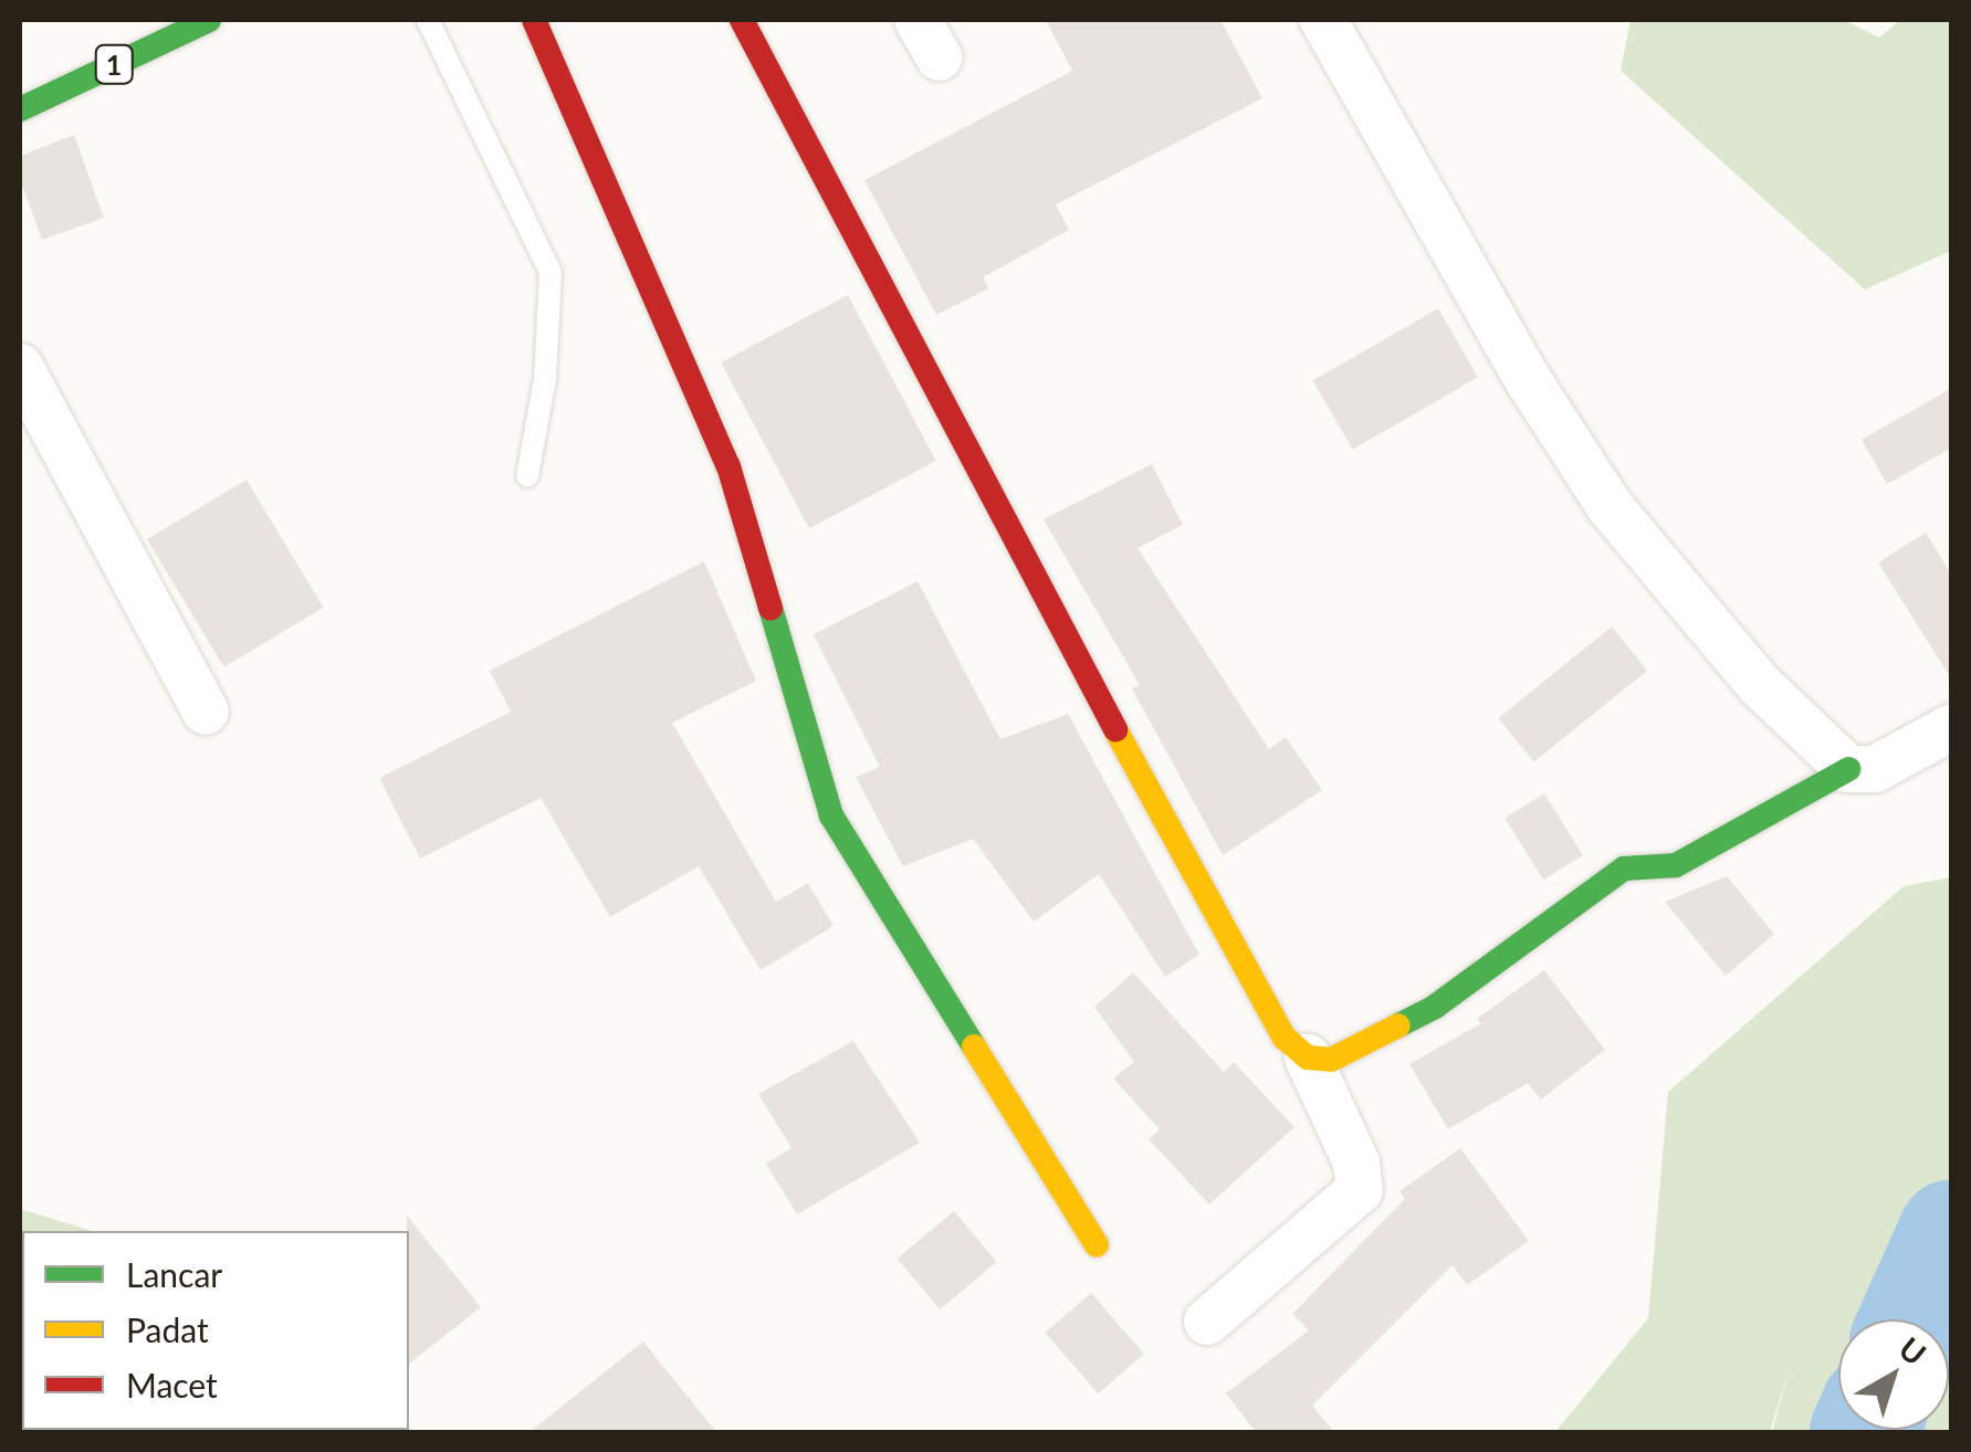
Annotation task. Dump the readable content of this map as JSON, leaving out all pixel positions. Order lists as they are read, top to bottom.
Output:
{
  "streets": {
    "main road": ["1"]
  },
  "legend": ["Lancar", "Padat", "Macet"],
  "north": "top right"
}
